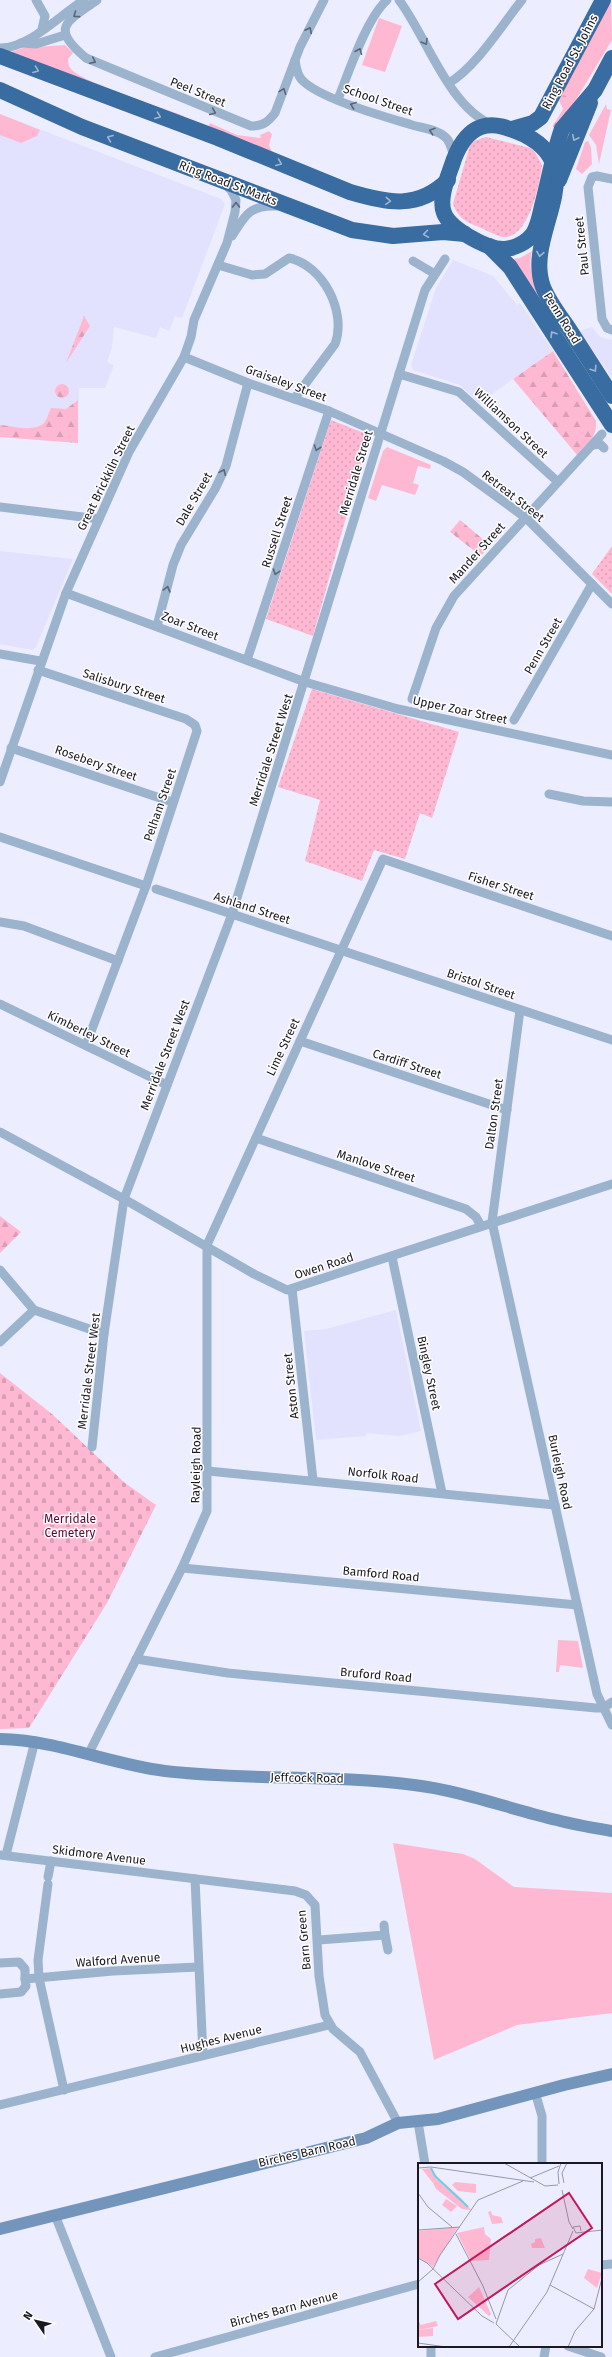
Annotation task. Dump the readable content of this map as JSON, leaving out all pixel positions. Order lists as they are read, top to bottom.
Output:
{
  "streets": {
    "highway": ["Ring Road St. Johns", "Ring Road St Marks", "Penn Road"],
    "main road": ["Jeffcock Road", "Birches Barn Road"],
    "street": [
      "Peel Street",
      "School Street",
      "Paul Street",
      "Graiseley Street",
      "Williamson Street",
      "Merridale Street",
      "Great Brickkiln Street",
      "Retreat Street",
      "Dale Street",
      "Russell Street",
      "Mander Street",
      "Zoar Street",
      "Penn Street",
      "Salisbury Street",
      "Upper Zoar Street",
      "Merridale Street West",
      "Rosebery Street",
      "Pelham Street",
      "Fisher Street",
      "Ashland Street",
      "Bristol Street",
      "Kimberley Street",
      "Lime Street",
      "Cardiff Street",
      "Dalton Street",
      "Manlove Street",
      "Owen Road",
      "Bingley Street",
      "Aston Street",
      "Rayleigh Road",
      "Burleigh Road",
      "Norfolk Road",
      "Bamford Road",
      "Bruford Road",
      "Skidmore Avenue",
      "Barn Green",
      "Walford Avenue",
      "Hughes Avenue",
      "Birches Barn Avenue"
    ]
  },
  "crossings": [
    ["Ring Road St. Johns", "School Street"],
    ["Ring Road St. Johns", "Ring Road St Marks"],
    ["Ring Road St. Johns", "Penn Road"],
    ["Peel Street", "School Street"],
    ["School Street", "Ring Road St Marks"],
    ["School Street", "Penn Road"],
    ["Ring Road St Marks", "Penn Road"],
    ["Ring Road St Marks", "Great Brickkiln Street"],
    ["Penn Road", "Mander Street"],
    ["Graiseley Street", "Merridale Street"],
    ["Graiseley Street", "Great Brickkiln Street"],
    ["Graiseley Street", "Retreat Street"],
    ["Graiseley Street", "Dale Street"],
    ["Graiseley Street", "Russell Street"],
    ["Williamson Street", "Merridale Street"],
    ["Williamson Street", "Mander Street"],
    ["Merridale Street", "Retreat Street"],
    ["Merridale Street", "Zoar Street"],
    ["Merridale Street", "Upper Zoar Street"],
    ["Merridale Street", "Merridale Street West"],
    ["Great Brickkiln Street", "Zoar Street"],
    ["Great Brickkiln Street", "Salisbury Street"],
    ["Great Brickkiln Street", "Rosebery Street"],
    ["Retreat Street", "Mander Street"],
    ["Retreat Street", "Penn Street"],
    ["Dale Street", "Zoar Street"],
    ["Russell Street", "Zoar Street"],
    ["Zoar Street", "Upper Zoar Street"],
    ["Zoar Street", "Merridale Street West"],
    ["Salisbury Street", "Pelham Street"],
    ["Upper Zoar Street", "Merridale Street West"],
    ["Merridale Street West", "Ashland Street"],
    ["Merridale Street West", "Kimberley Street"],
    ["Merridale Street West", "Owen Road"],
    ["Rosebery Street", "Pelham Street"],
    ["Pelham Street", "Kimberley Street"],
    ["Fisher Street", "Lime Street"],
    ["Ashland Street", "Bristol Street"],
    ["Ashland Street", "Lime Street"],
    ["Bristol Street", "Lime Street"],
    ["Bristol Street", "Dalton Street"],
    ["Lime Street", "Cardiff Street"],
    ["Lime Street", "Manlove Street"],
    ["Lime Street", "Owen Road"],
    ["Lime Street", "Rayleigh Road"],
    ["Cardiff Street", "Dalton Street"],
    ["Dalton Street", "Owen Road"],
    ["Dalton Street", "Burleigh Road"],
    ["Manlove Street", "Owen Road"],
    ["Owen Road", "Bingley Street"],
    ["Owen Road", "Aston Street"],
    ["Owen Road", "Rayleigh Road"],
    ["Owen Road", "Burleigh Road"],
    ["Bingley Street", "Norfolk Road"],
    ["Aston Street", "Norfolk Road"],
    ["Rayleigh Road", "Norfolk Road"],
    ["Rayleigh Road", "Bamford Road"],
    ["Rayleigh Road", "Bruford Road"],
    ["Rayleigh Road", "Jeffcock Road"],
    ["Burleigh Road", "Norfolk Road"],
    ["Burleigh Road", "Bamford Road"],
    ["Burleigh Road", "Bruford Road"],
    ["Skidmore Avenue", "Barn Green"],
    ["Barn Green", "Hughes Avenue"]
  ],
  "one_way": ["Dale Street", "Russell Street"],
  "parks": ["Merridale Cemetery"],
  "north": "top left"
}
